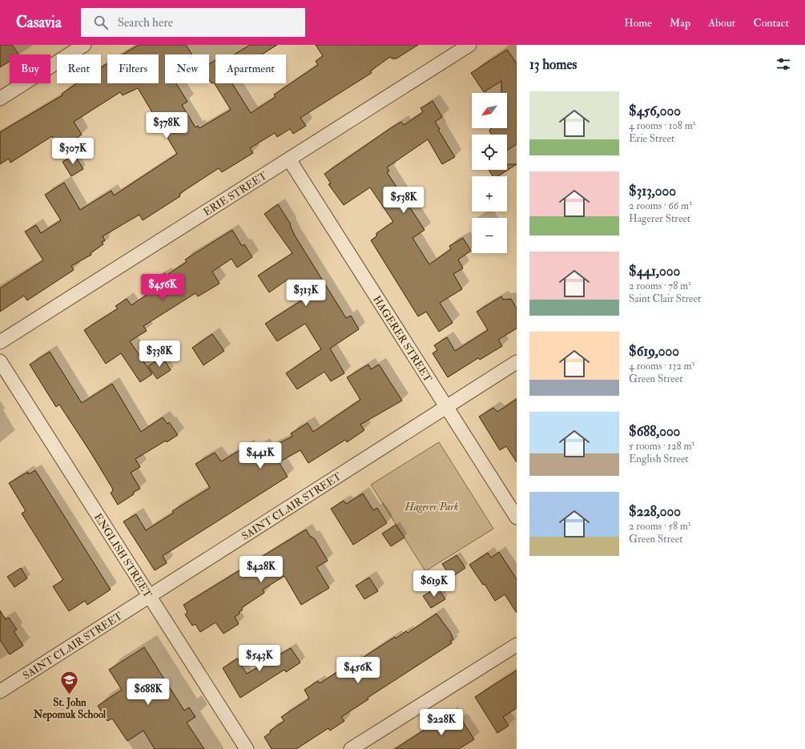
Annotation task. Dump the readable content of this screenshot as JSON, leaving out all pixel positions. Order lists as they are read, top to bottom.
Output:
{
  "streets": {
    "street": [
      "ERIE STREET",
      "HAGERER STREET",
      "SAINT CLAIR STREET",
      "ENGLISH STREET"
    ]
  },
  "crossings": [
    ["ERIE STREET", "HAGERER STREET"],
    ["HAGERER STREET", "SAINT CLAIR STREET"],
    ["SAINT CLAIR STREET", "ENGLISH STREET"]
  ],
  "parks": ["Hagerer Park"],
  "places": {
    "school or university": ["St. John Nepomuk School"]
  },
  "north": "bottom left",
  "page": {
    "header": "Casavia",
    "search": "Search here",
    "nav": [
      "Home",
      "Map",
      "About",
      "Contact"
    ],
    "heading": "13 homes",
    "chip": [
      "Buy",
      "Rent",
      "Filters",
      "New",
      "Apartment"
    ],
    "list": [
      {
        "name": "$456,000",
        "note": "4 rooms · 108 m² · Erie Street"
      },
      {
        "name": "$313,000",
        "note": "2 rooms · 66 m² · Hagerer Street"
      },
      {
        "name": "$441,000",
        "note": "2 rooms · 78 m² · Saint Clair Street"
      },
      {
        "name": "$619,000",
        "note": "4 rooms · 132 m² · Green Street"
      },
      {
        "name": "$688,000",
        "note": "5 rooms · 128 m² · English Street"
      },
      {
        "name": "$228,000",
        "note": "2 rooms · 58 m² · Green Street"
      }
    ],
    "map_buttons": ["+", "−"],
    "price": [
      "$378K",
      "$307K",
      "$538K",
      "$456K",
      "$313K",
      "$338K",
      "$441K",
      "$428K",
      "$619K",
      "$543K",
      "$456K",
      "$688K",
      "$228K"
    ]
  }
}
